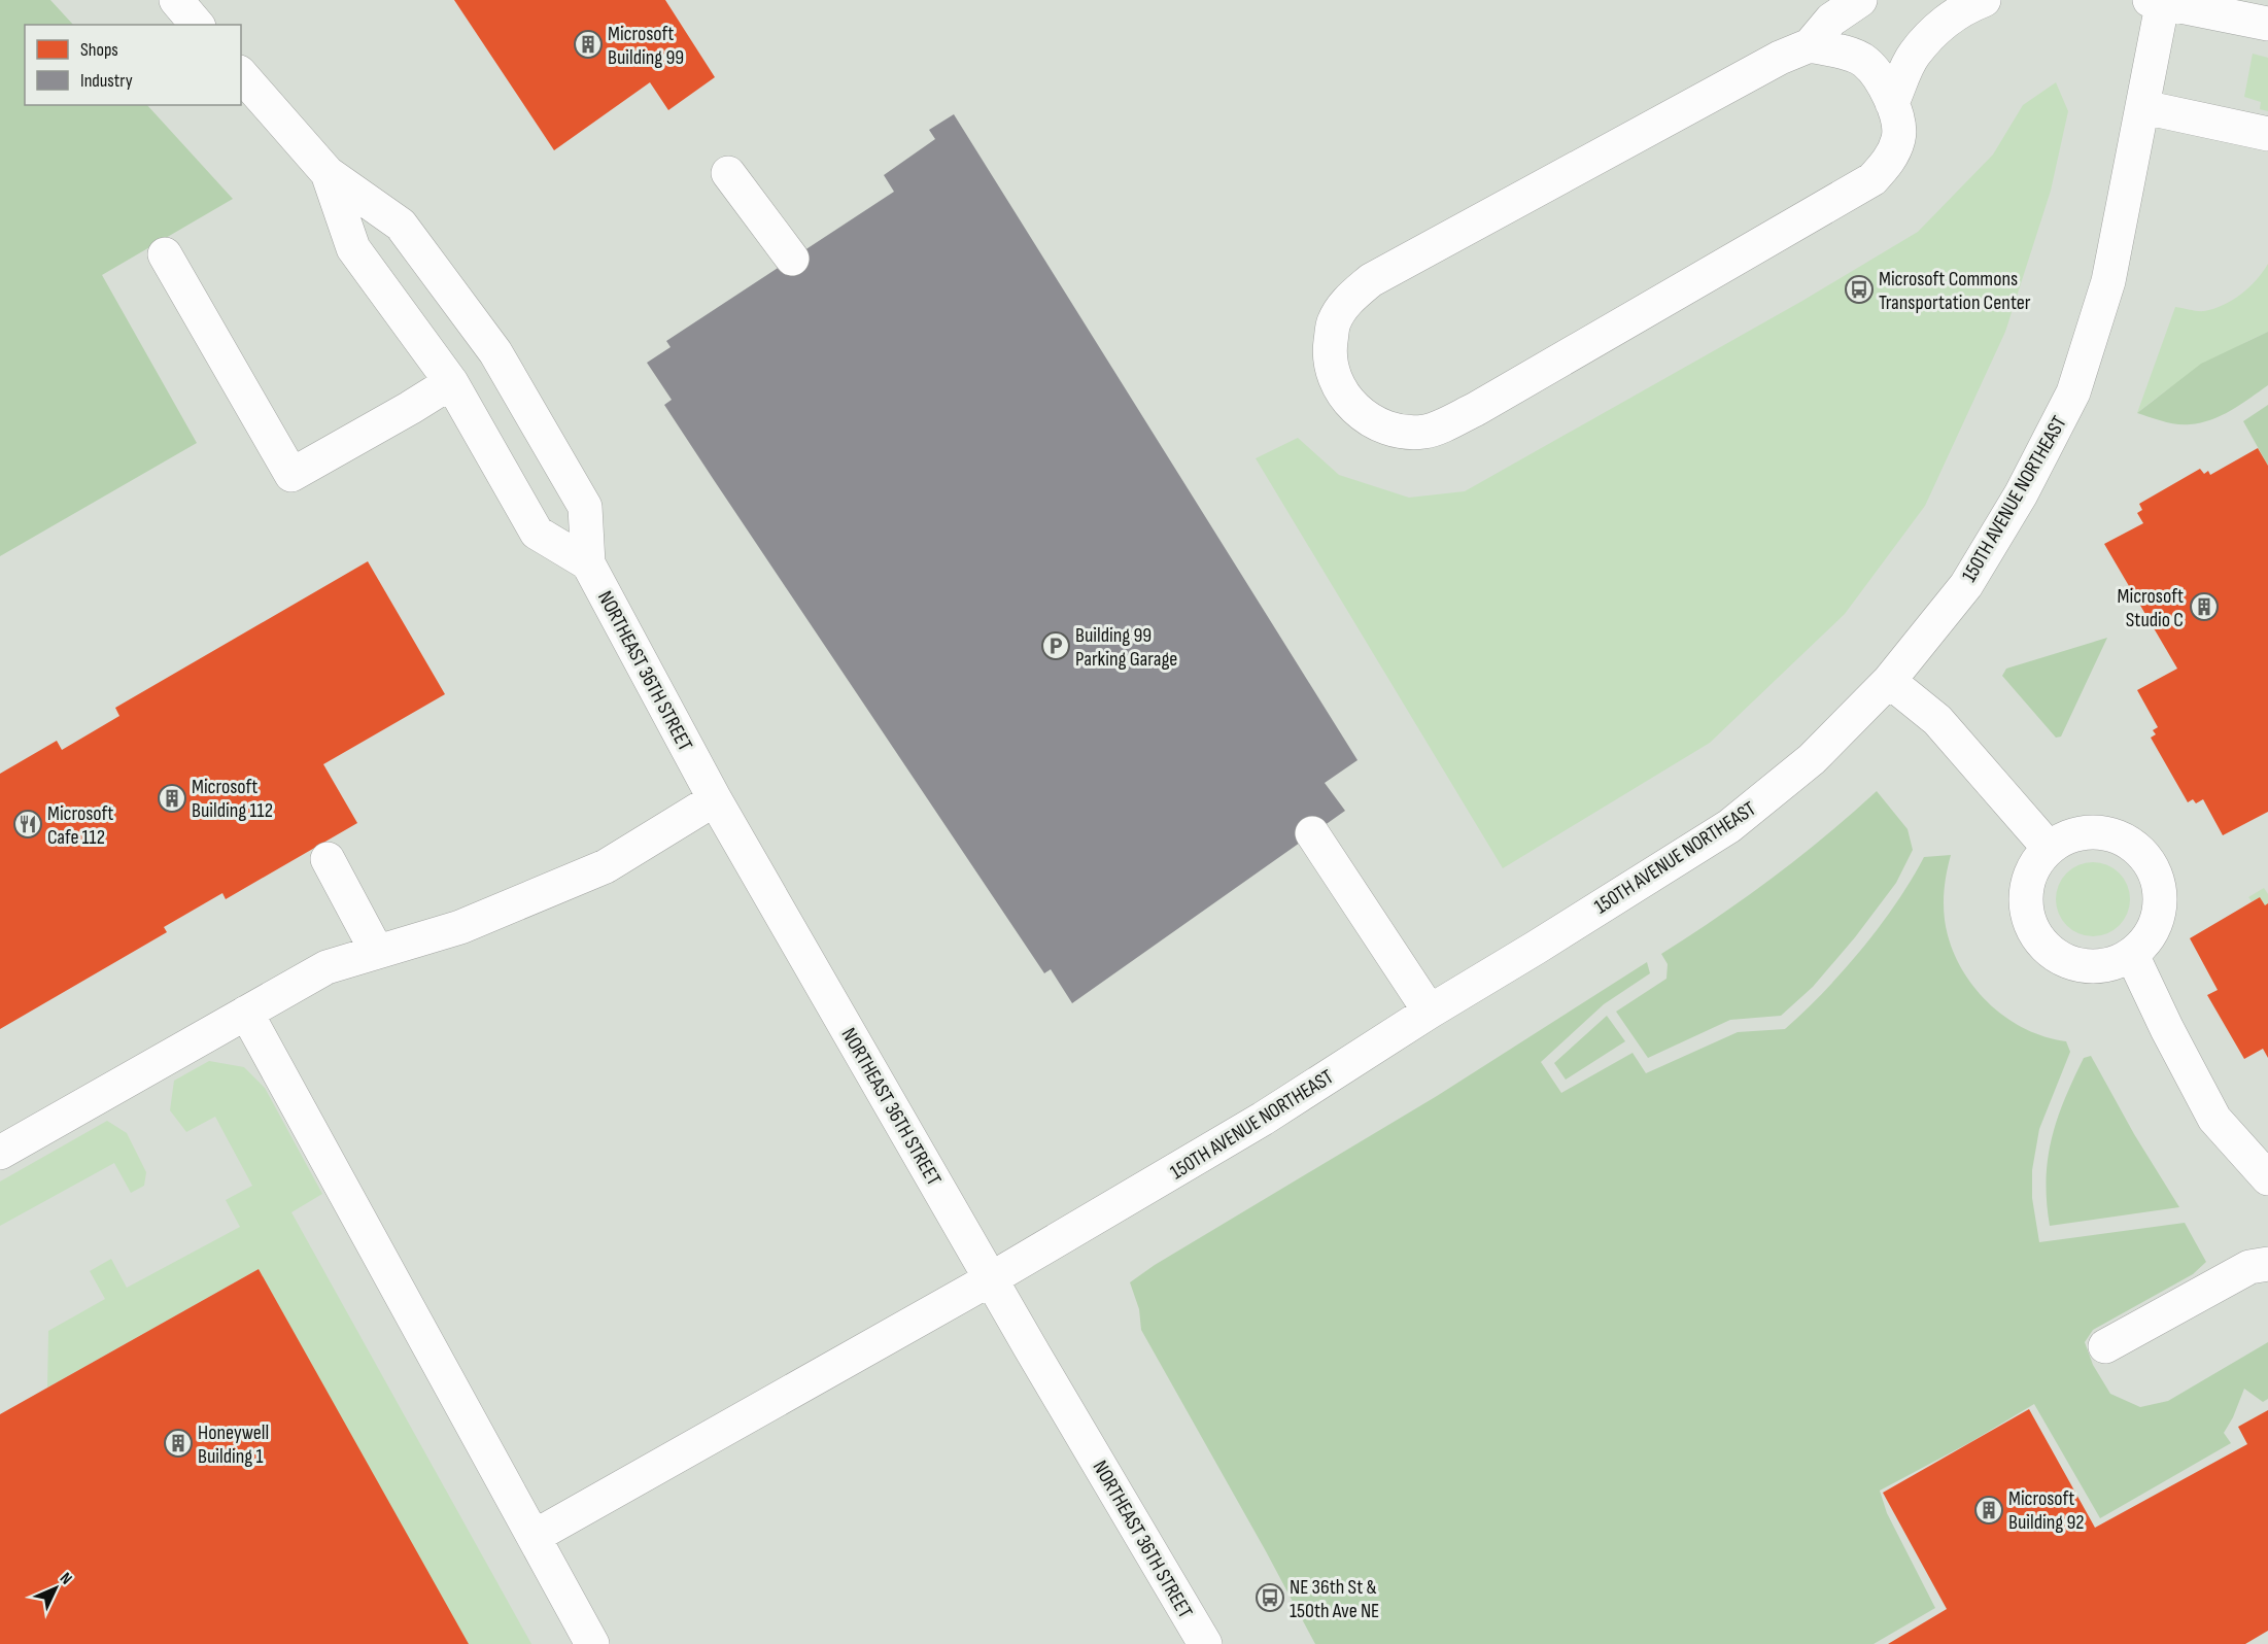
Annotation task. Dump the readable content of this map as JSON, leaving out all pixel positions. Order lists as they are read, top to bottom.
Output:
{
  "streets": {
    "street": ["150TH AVENUE NORTHEAST", "NORTHEAST 36TH STREET"]
  },
  "crossings": [
    ["150TH AVENUE NORTHEAST", "NORTHEAST 36TH STREET"]
  ],
  "places": {
    "building": [
      "Microsoft Building 99",
      "Microsoft Studio C",
      "Microsoft Building 112",
      "Honeywell Building 1",
      "Microsoft Building 92"
    ],
    "bus stop": ["Microsoft Commons Transportation Center", "NE 36th St & 150th Ave NE"],
    "parking": ["Building 99 Parking Garage"],
    "restaurant": ["Microsoft Cafe 112"]
  },
  "legend": ["Shops", "Industry"],
  "north": "top right"
}
